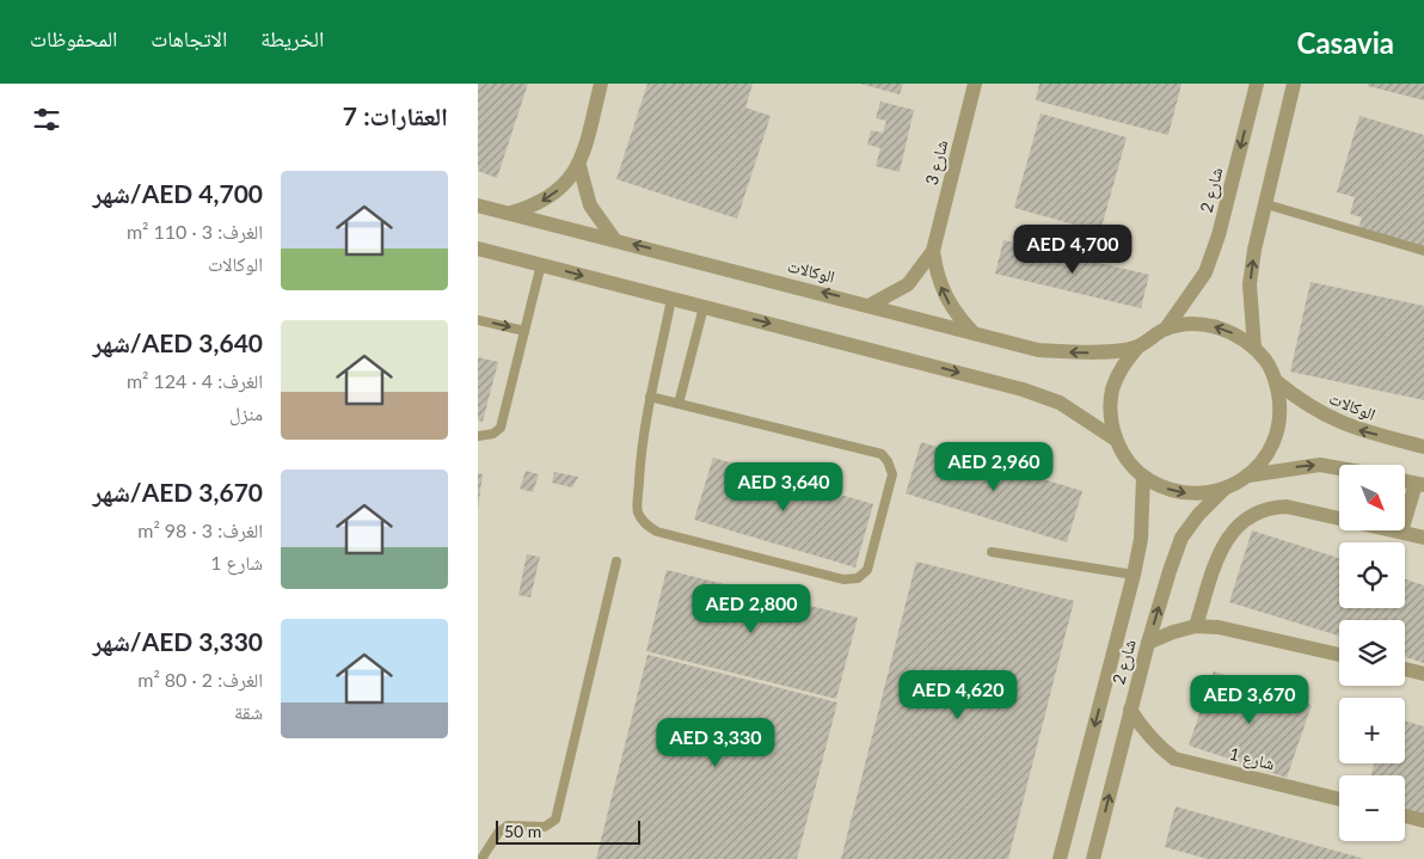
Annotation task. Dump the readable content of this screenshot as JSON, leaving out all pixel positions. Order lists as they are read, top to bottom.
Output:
{
  "streets": {
    "street": [
      "شارع 3",
      "شارع 2",
      "الوكالات",
      "شارع 1"
    ]
  },
  "crossings": [
    ["شارع 3", "الوكالات"],
    ["شارع 2", "الوكالات"],
    ["شارع 2", "شارع 1"]
  ],
  "scale_bar": "50 m",
  "north": "bottom right",
  "page": {
    "header": "Casavia",
    "nav": ["الخريطة", "الاتجاهات", "المحفوظات"],
    "heading": "العقارات: 7",
    "list": [
      {
        "name": "AED 4,700/شهر",
        "note": "الغرف: 3 · 110 m² · الوكالات"
      },
      {
        "name": "AED 3,640/شهر",
        "note": "الغرف: 4 · 124 m² · منزل"
      },
      {
        "name": "AED 3,670/شهر",
        "note": "الغرف: 3 · 98 m² · شارع 1"
      },
      {
        "name": "AED 3,330/شهر",
        "note": "الغرف: 2 · 80 m² · شقة"
      }
    ],
    "price": [
      "AED 4,700",
      "AED 2,960",
      "AED 3,640",
      "AED 2,800",
      "AED 4,620",
      "AED 3,670",
      "AED 3,330"
    ],
    "map_buttons": ["+", "−"],
    "scale": "50 m"
  }
}
